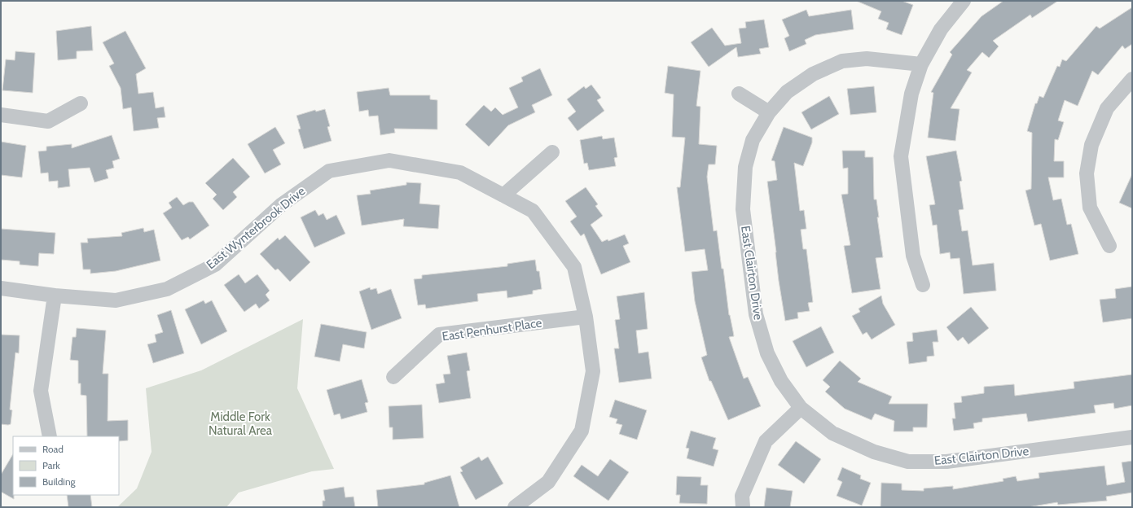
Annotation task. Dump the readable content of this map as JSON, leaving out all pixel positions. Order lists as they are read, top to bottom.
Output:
{
  "streets": {
    "street": ["East Wynterbrook Drive", "East Clairton Drive", "East Penhurst Place"]
  },
  "crossings": [
    ["East Wynterbrook Drive", "East Penhurst Place"]
  ],
  "parks": ["Middle Fork Natural Area"],
  "legend": ["Road", "Park", "Building"]
}
